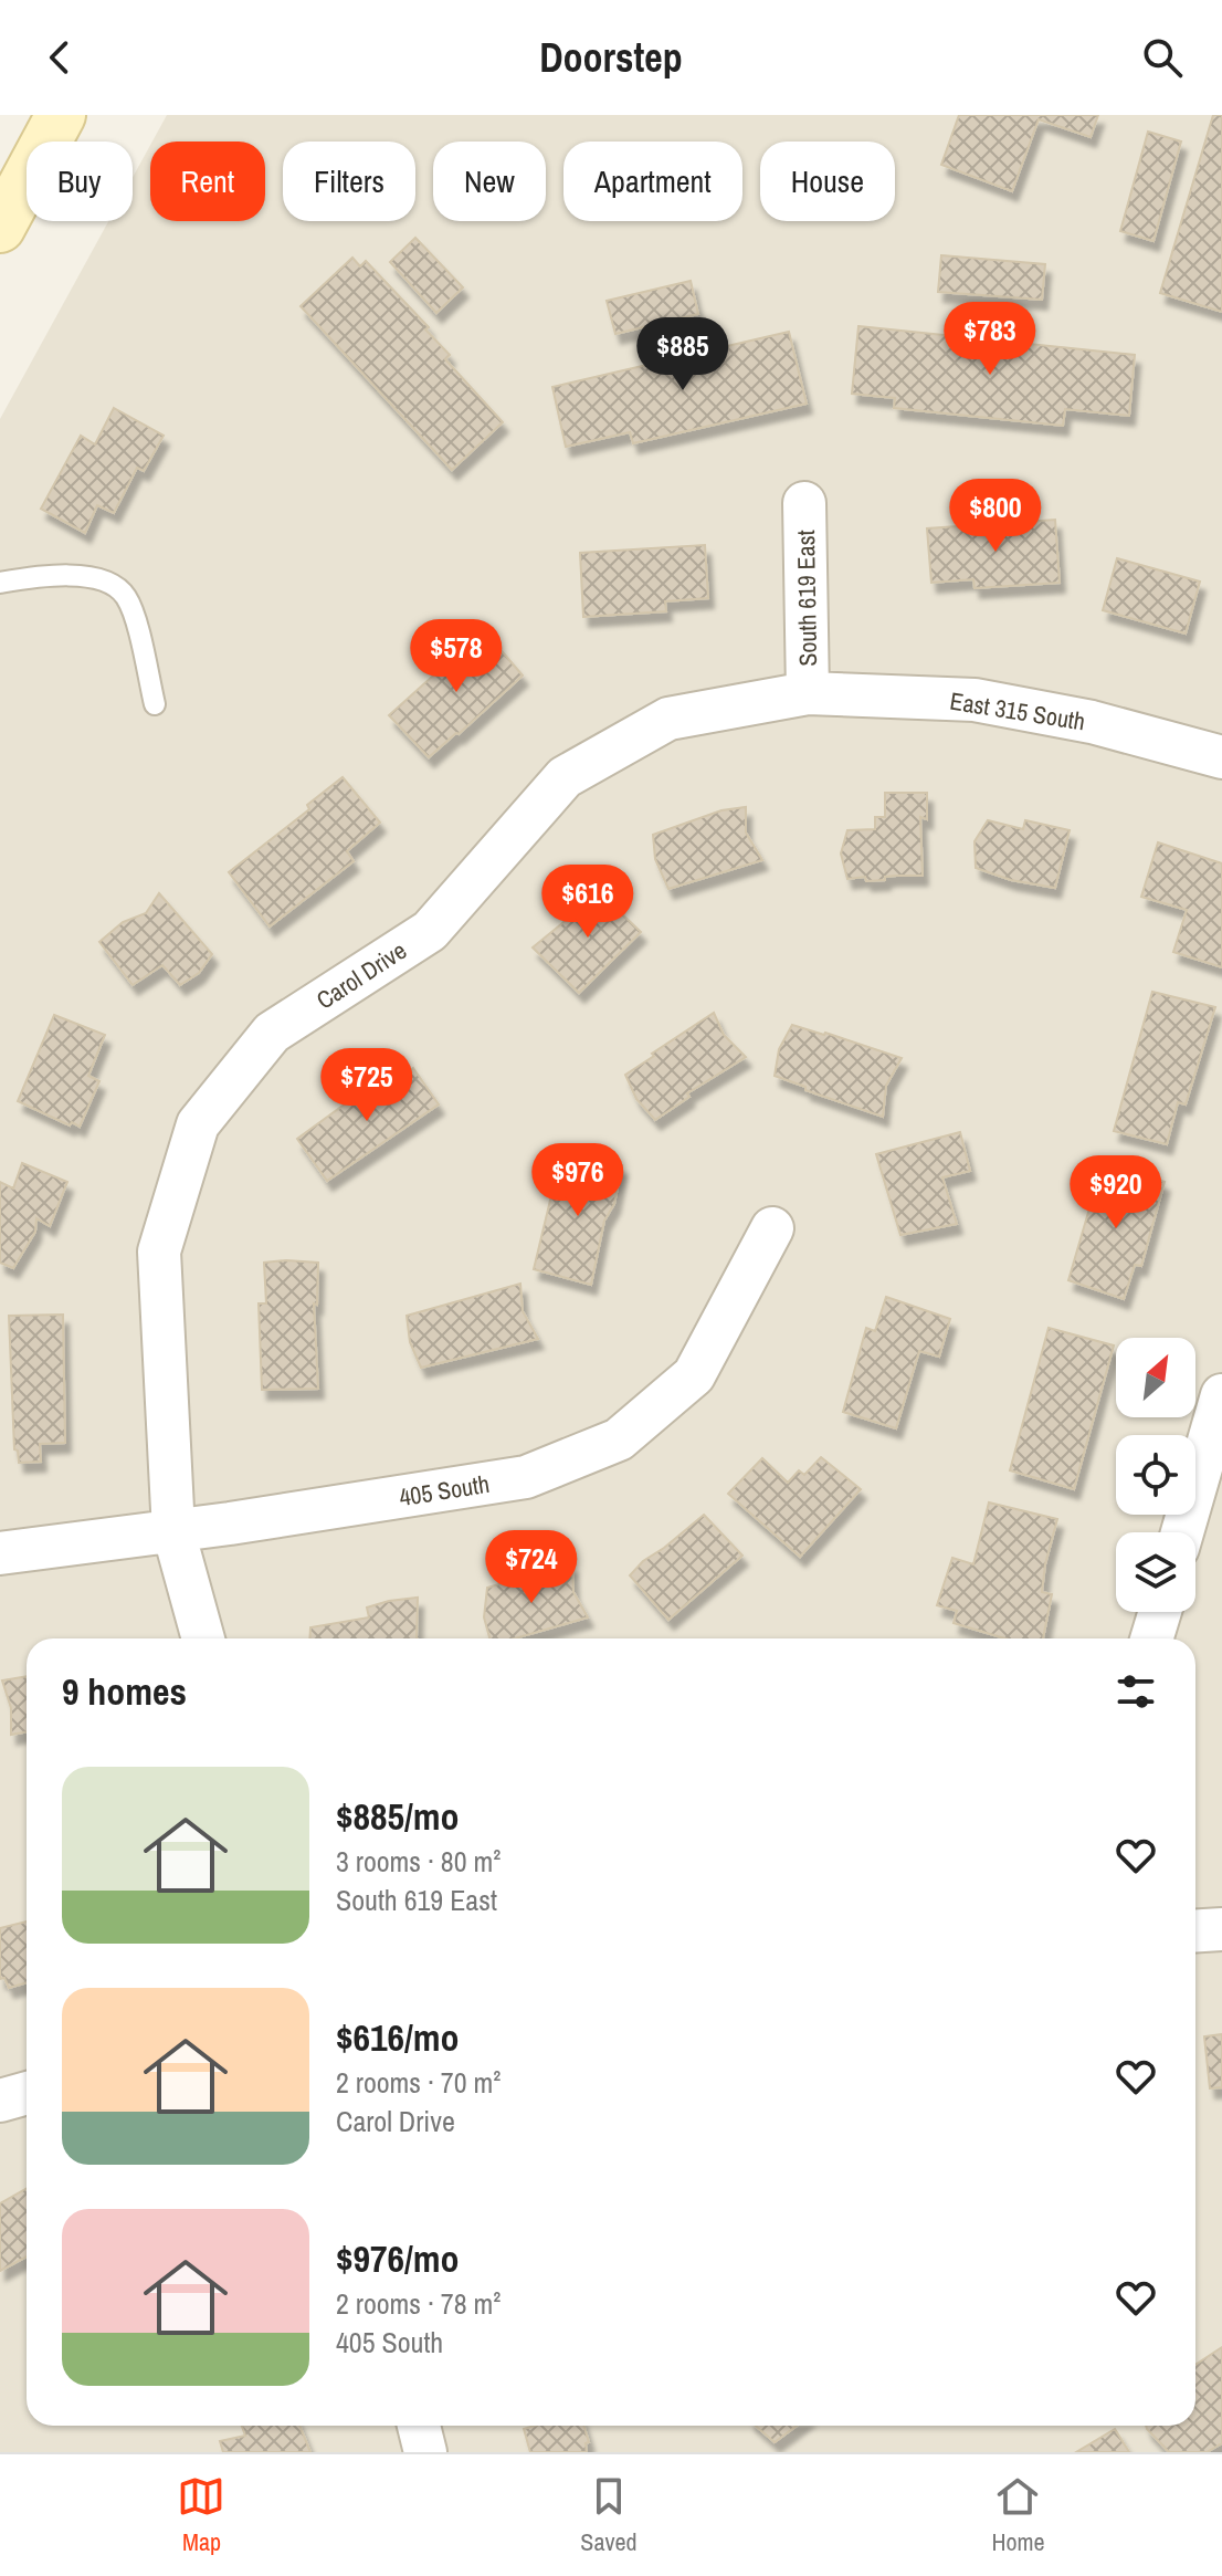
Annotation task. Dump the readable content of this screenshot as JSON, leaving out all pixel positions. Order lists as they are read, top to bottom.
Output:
{
  "streets": {
    "street": [
      "South 619 East",
      "East 315 South",
      "Carol Drive",
      "405 South"
    ]
  },
  "crossings": [
    ["South 619 East", "East 315 South"],
    ["South 619 East", "Carol Drive"],
    ["East 315 South", "Carol Drive"],
    ["Carol Drive", "405 South"]
  ],
  "north": "top right",
  "page": {
    "header": "Doorstep",
    "chip": [
      "Buy",
      "Rent",
      "Filters",
      "New",
      "Apartment",
      "House"
    ],
    "price": [
      "$783",
      "$885",
      "$800",
      "$578",
      "$616",
      "$725",
      "$976",
      "$920",
      "$724"
    ],
    "heading": "9 homes",
    "list": [
      {
        "name": "$885/mo",
        "note": "3 rooms · 80 m² · South 619 East"
      },
      {
        "name": "$616/mo",
        "note": "2 rooms · 70 m² · Carol Drive"
      },
      {
        "name": "$976/mo",
        "note": "2 rooms · 78 m² · 405 South"
      }
    ],
    "tabs": ["Map", "Saved", "Home"]
  }
}
